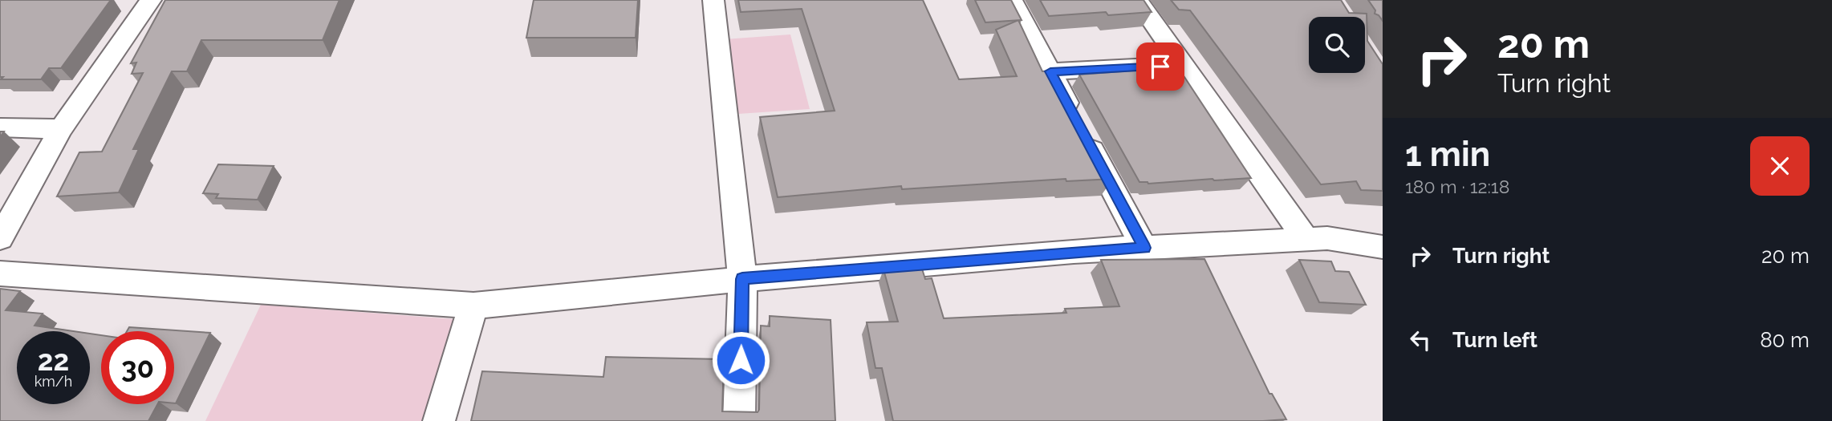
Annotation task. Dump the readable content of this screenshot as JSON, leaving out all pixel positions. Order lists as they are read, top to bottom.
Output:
{
  "page": {
    "turn": ["20 m", "Turn right"],
    "heading": ["1 min", "180 m · 12:18"],
    "list": [
      {
        "name": "Turn right",
        "value": "20 m"
      },
      {
        "name": "Turn left",
        "value": "80 m"
      }
    ],
    "speed": "22 km/h",
    "limit": "30"
  }
}
